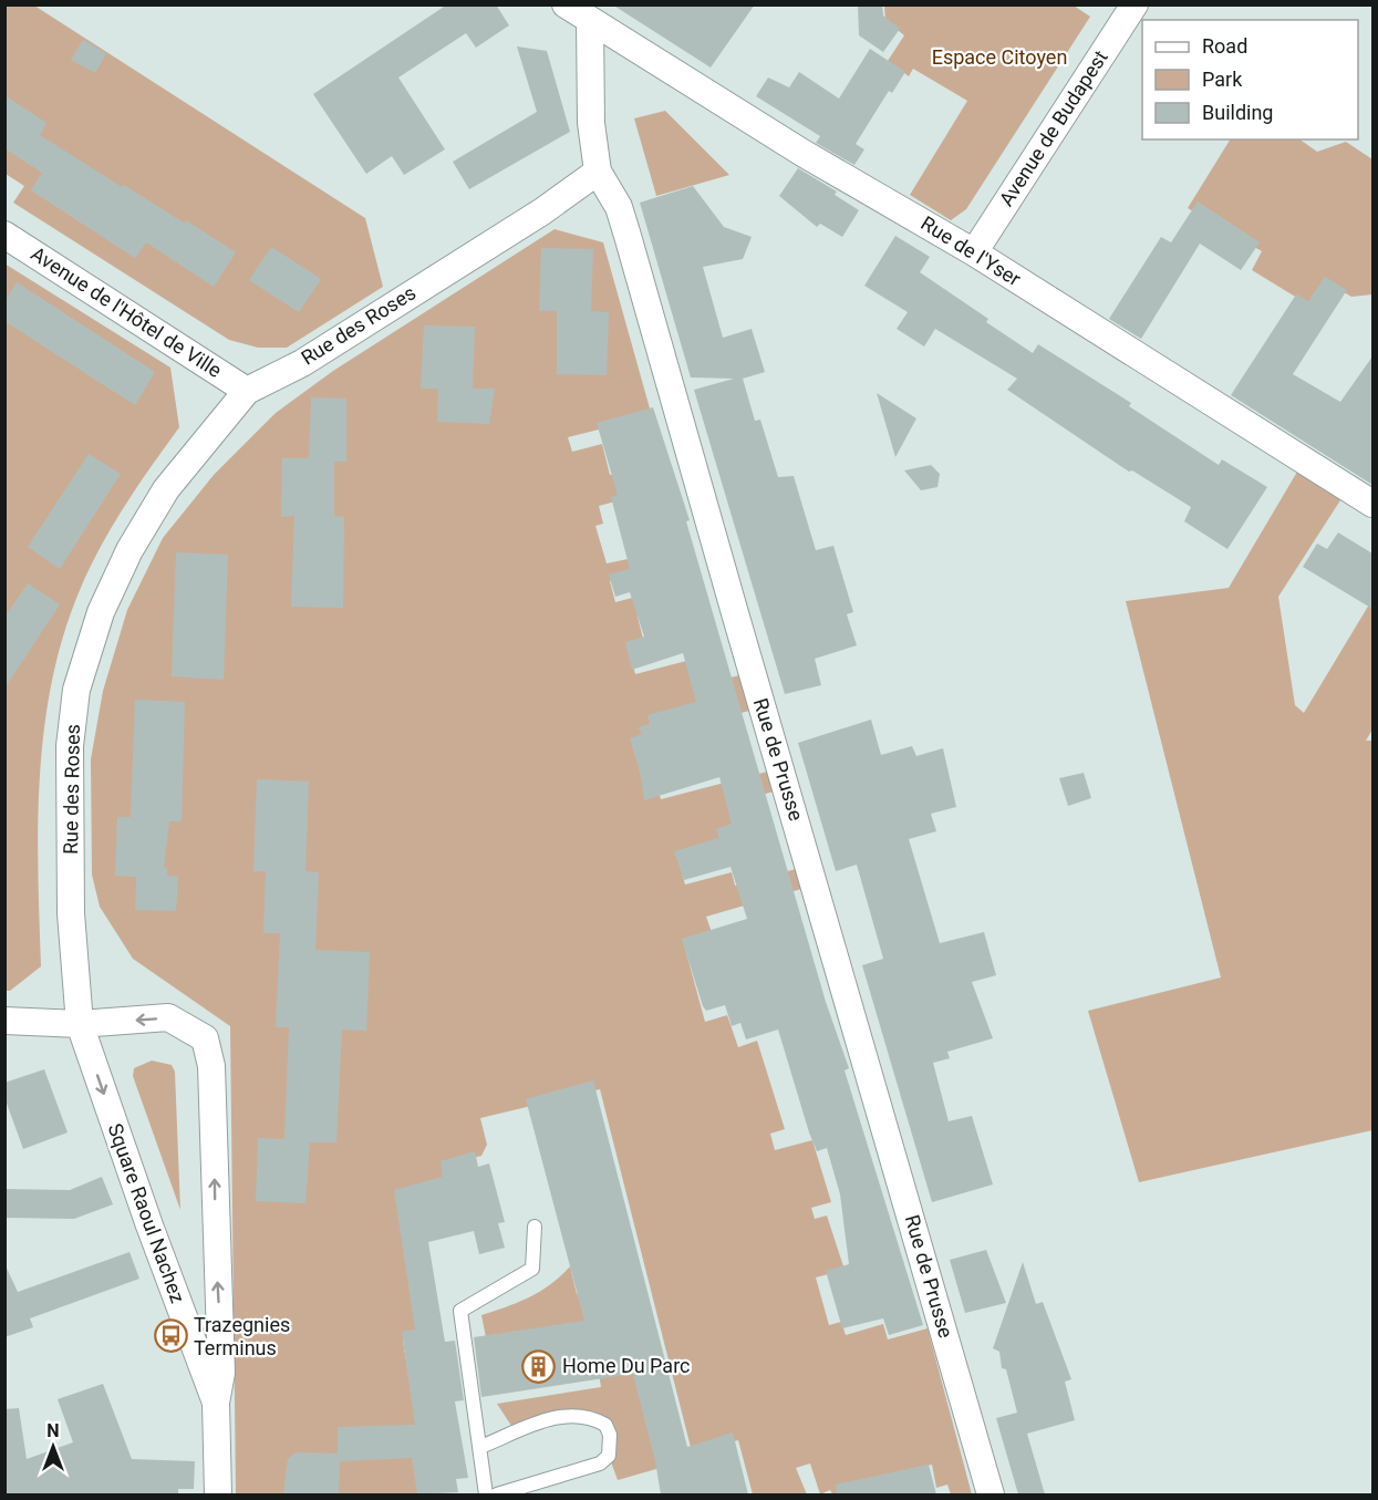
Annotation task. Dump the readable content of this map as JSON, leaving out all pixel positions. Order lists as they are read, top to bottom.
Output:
{
  "streets": {
    "street": [
      "Avenue de Budapest",
      "Rue de l'Yser",
      "Avenue de l'Hôtel de Ville",
      "Rue des Roses",
      "Rue de Prusse",
      "Square Raoul Nachez"
    ]
  },
  "crossings": [
    ["Avenue de Budapest", "Rue de l'Yser"],
    ["Rue de l'Yser", "Rue de Prusse"],
    ["Avenue de l'Hôtel de Ville", "Rue des Roses"],
    ["Rue des Roses", "Rue de Prusse"],
    ["Rue des Roses", "Square Raoul Nachez"]
  ],
  "one_way": ["Square Raoul Nachez"],
  "parks": ["Espace Citoyen"],
  "places": {
    "bus stop": ["Trazegnies Terminus"],
    "building": ["Home Du Parc"]
  },
  "legend": ["Road", "Park", "Building"],
  "north": "top"
}
